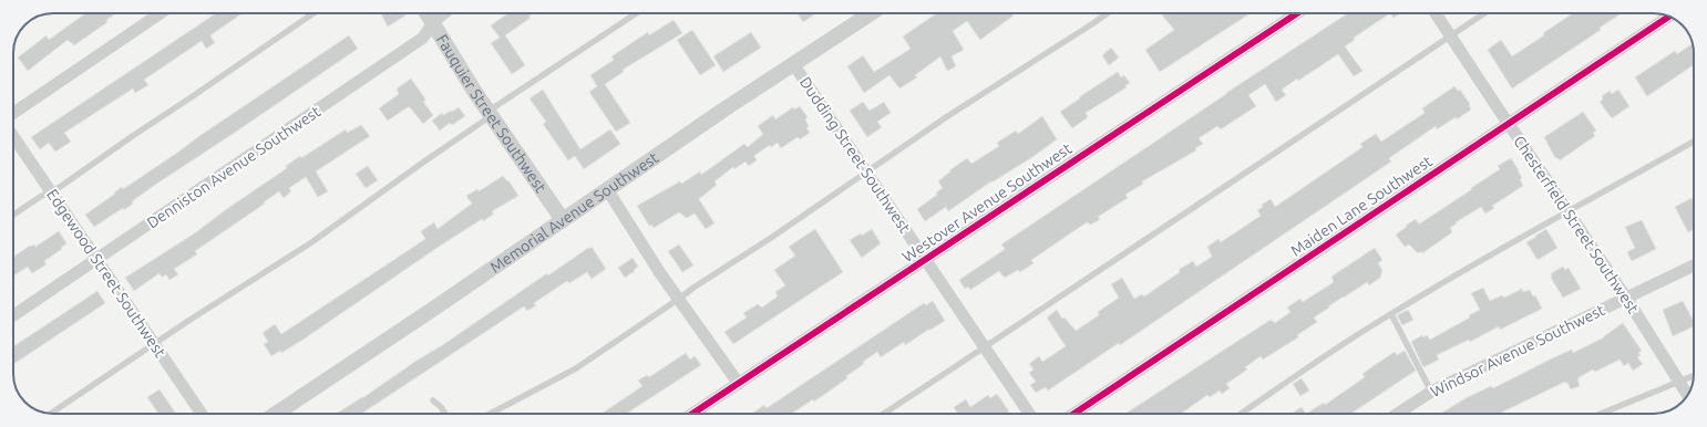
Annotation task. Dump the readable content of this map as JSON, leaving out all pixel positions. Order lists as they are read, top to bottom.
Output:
{
  "streets": {
    "street": [
      "Fauquier Street Southwest",
      "Dudding Street Southwest",
      "Denniston Avenue Southwest",
      "Westover Avenue Southwest",
      "Maiden Lane Southwest",
      "Memorial Avenue Southwest",
      "Chesterfield Street Southwest",
      "Edgewood Street Southwest",
      "Windsor Avenue Southwest"
    ]
  },
  "crossings": [
    ["Fauquier Street Southwest", "Denniston Avenue Southwest"],
    ["Fauquier Street Southwest", "Memorial Avenue Southwest"],
    ["Dudding Street Southwest", "Westover Avenue Southwest"],
    ["Dudding Street Southwest", "Memorial Avenue Southwest"],
    ["Denniston Avenue Southwest", "Edgewood Street Southwest"],
    ["Maiden Lane Southwest", "Chesterfield Street Southwest"],
    ["Chesterfield Street Southwest", "Windsor Avenue Southwest"]
  ]
}
